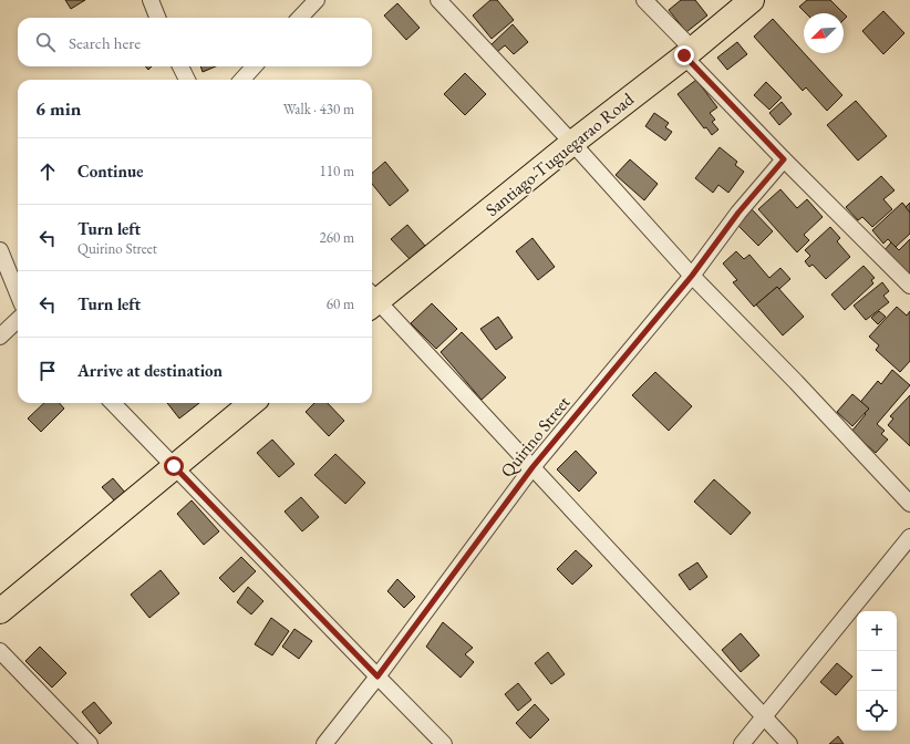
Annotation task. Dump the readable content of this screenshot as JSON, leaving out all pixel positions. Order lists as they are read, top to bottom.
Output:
{
  "streets": {
    "highway": ["Santiago-Tuguegarao Road"],
    "street": ["Quirino Street"]
  },
  "north": "bottom left",
  "page": {
    "search": "Search here",
    "heading": ["6 min", "Walk · 430 m"],
    "list": [
      ["Continue", "110 m"],
      ["Turn left", "Quirino Street", "260 m"],
      ["Turn left", "60 m"],
      "Arrive at destination"
    ],
    "map_buttons": ["+", "−"]
  }
}
